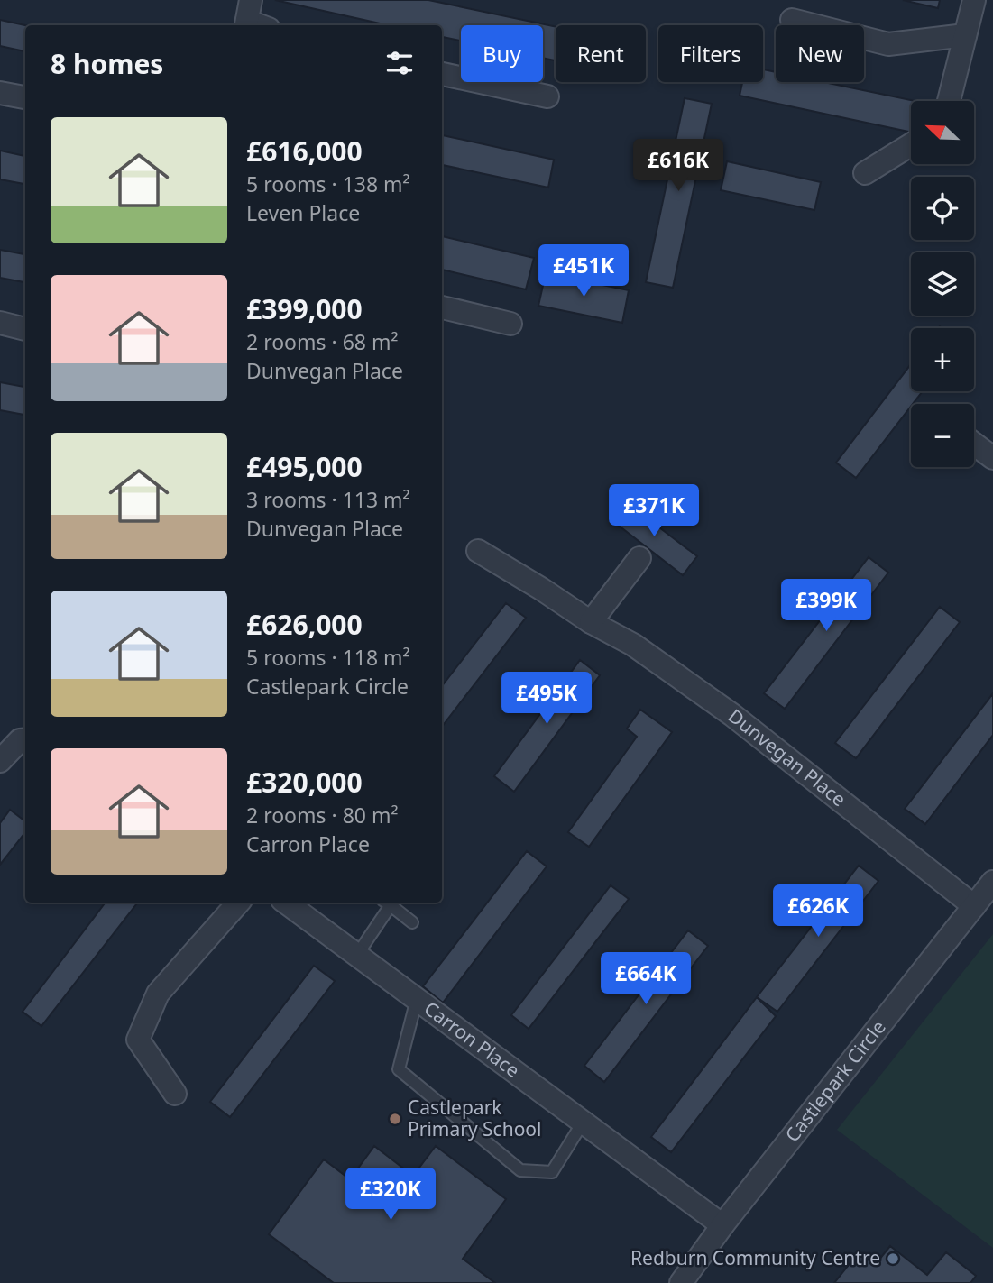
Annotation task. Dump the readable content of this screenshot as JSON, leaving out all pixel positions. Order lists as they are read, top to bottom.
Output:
{
  "streets": {
    "street": ["Dunvegan Place", "Carron Place", "Castlepark Circle"]
  },
  "crossings": [
    ["Dunvegan Place", "Castlepark Circle"],
    ["Carron Place", "Castlepark Circle"]
  ],
  "places": ["Castlepark Primary School", "Redburn Community Centre"],
  "north": "top left",
  "page": {
    "chip": [
      "Buy",
      "Rent",
      "Filters",
      "New"
    ],
    "heading": "8 homes",
    "map_buttons": ["+", "−"],
    "list": [
      {
        "name": "£616,000",
        "note": "5 rooms · 138 m² · Leven Place"
      },
      {
        "name": "£399,000",
        "note": "2 rooms · 68 m² · Dunvegan Place"
      },
      {
        "name": "£495,000",
        "note": "3 rooms · 113 m² · Dunvegan Place"
      },
      {
        "name": "£626,000",
        "note": "5 rooms · 118 m² · Castlepark Circle"
      },
      {
        "name": "£320,000",
        "note": "2 rooms · 80 m² · Carron Place"
      }
    ],
    "price": [
      "£616K",
      "£451K",
      "£371K",
      "£399K",
      "£495K",
      "£626K",
      "£664K",
      "£320K"
    ]
  }
}
